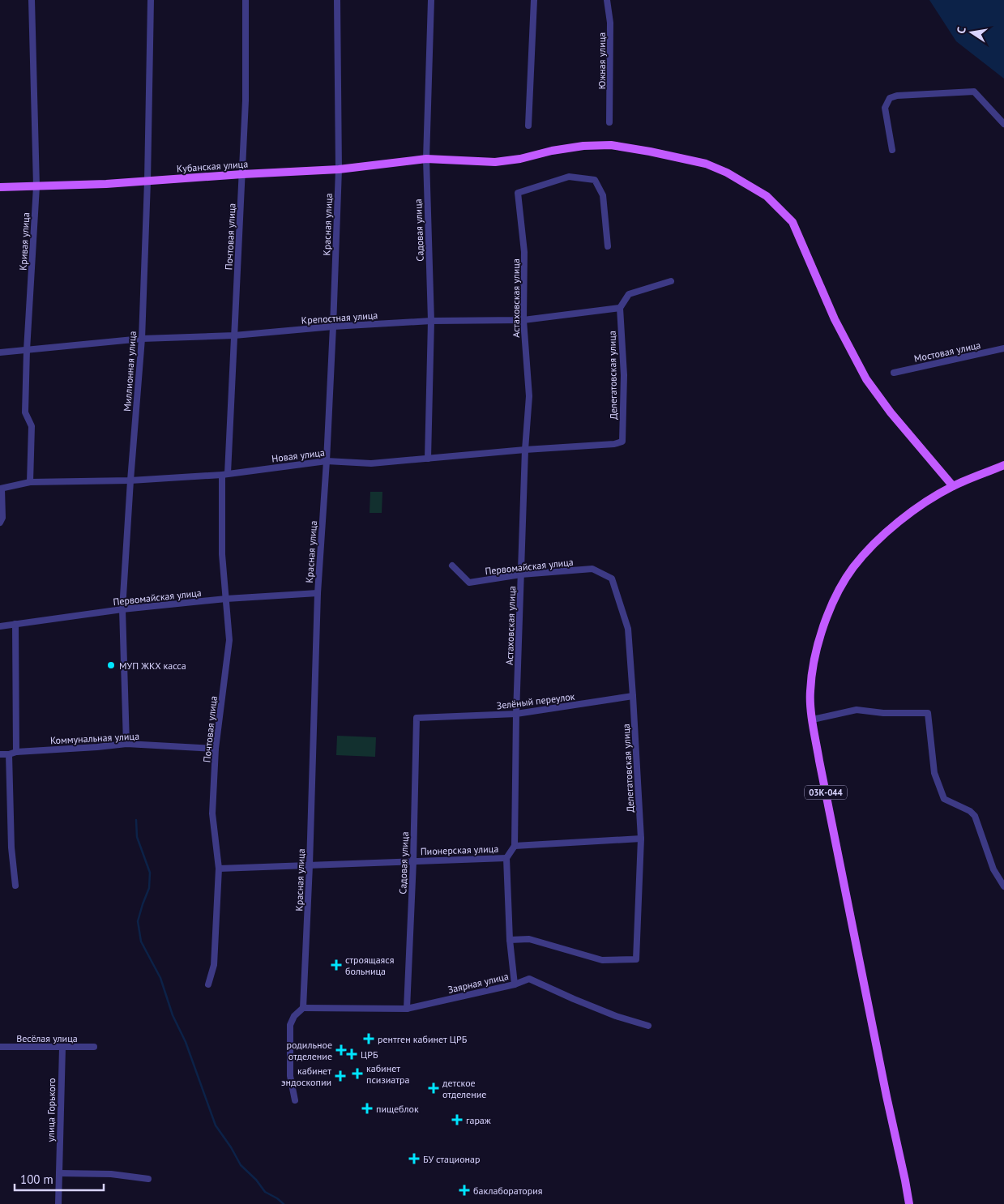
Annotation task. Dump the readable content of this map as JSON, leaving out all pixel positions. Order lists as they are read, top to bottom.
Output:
{
  "streets": {
    "main road": ["Кубанская улица", "03К-044"],
    "street": [
      "Южная улица",
      "Красная улица",
      "Садовая улица",
      "Почтовая улица",
      "Кривая улица",
      "Астаховская улица",
      "Крепостная улица",
      "Мостовая улица",
      "Миллионная улица",
      "Делегатовская улица",
      "Новая улица",
      "Первомайская улица",
      "Зелёный переулок",
      "Коммунальная улица",
      "Пионерская улица",
      "Заярная улица",
      "Весёлая улица",
      "улица Горького"
    ]
  },
  "crossings": [
    ["Кубанская улица", "Красная улица"],
    ["Кубанская улица", "Садовая улица"],
    ["Кубанская улица", "Почтовая улица"],
    ["Кубанская улица", "Кривая улица"],
    ["Кубанская улица", "Миллионная улица"],
    ["Кубанская улица", "03К-044"],
    ["Красная улица", "Крепостная улица"],
    ["Красная улица", "Новая улица"],
    ["Красная улица", "Первомайская улица"],
    ["Красная улица", "Пионерская улица"],
    ["Красная улица", "Заярная улица"],
    ["Садовая улица", "Крепостная улица"],
    ["Садовая улица", "Новая улица"],
    ["Садовая улица", "Зелёный переулок"],
    ["Садовая улица", "Пионерская улица"],
    ["Садовая улица", "Заярная улица"],
    ["Почтовая улица", "Крепостная улица"],
    ["Почтовая улица", "Новая улица"],
    ["Почтовая улица", "Первомайская улица"],
    ["Почтовая улица", "Коммунальная улица"],
    ["Почтовая улица", "Пионерская улица"],
    ["Кривая улица", "Крепостная улица"],
    ["Кривая улица", "Новая улица"],
    ["Астаховская улица", "Крепостная улица"],
    ["Астаховская улица", "Новая улица"],
    ["Астаховская улица", "Первомайская улица"],
    ["Астаховская улица", "Зелёный переулок"],
    ["Крепостная улица", "Миллионная улица"],
    ["Крепостная улица", "Делегатовская улица"],
    ["Миллионная улица", "Новая улица"],
    ["Миллионная улица", "Первомайская улица"],
    ["Миллионная улица", "Коммунальная улица"],
    ["Делегатовская улица", "Новая улица"],
    ["Делегатовская улица", "Первомайская улица"],
    ["Делегатовская улица", "Зелёный переулок"],
    ["Весёлая улица", "улица Горького"]
  ],
  "places": {
    "other": ["МУП ЖКХ касса"],
    "health": [
      "строящаяся больница",
      "рентген кабинет ЦРБ",
      "родильное отделение",
      "ЦРБ",
      "кабинет псизиатра",
      "кабинет эндоскопии",
      "детское отделение",
      "пищеблок",
      "гараж",
      "БУ стационар",
      "баклаборатория"
    ]
  },
  "scale_bar": "100 m",
  "north": "left"
}
